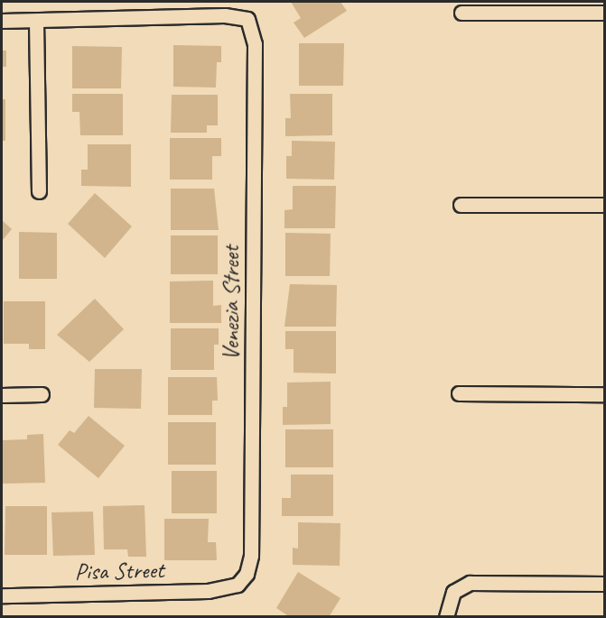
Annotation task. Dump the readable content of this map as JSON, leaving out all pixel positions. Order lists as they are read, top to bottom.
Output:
{
  "streets": {
    "street": ["Venezia Street", "Pisa Street"]
  },
  "crossings": [
    ["Venezia Street", "Pisa Street"]
  ]
}
